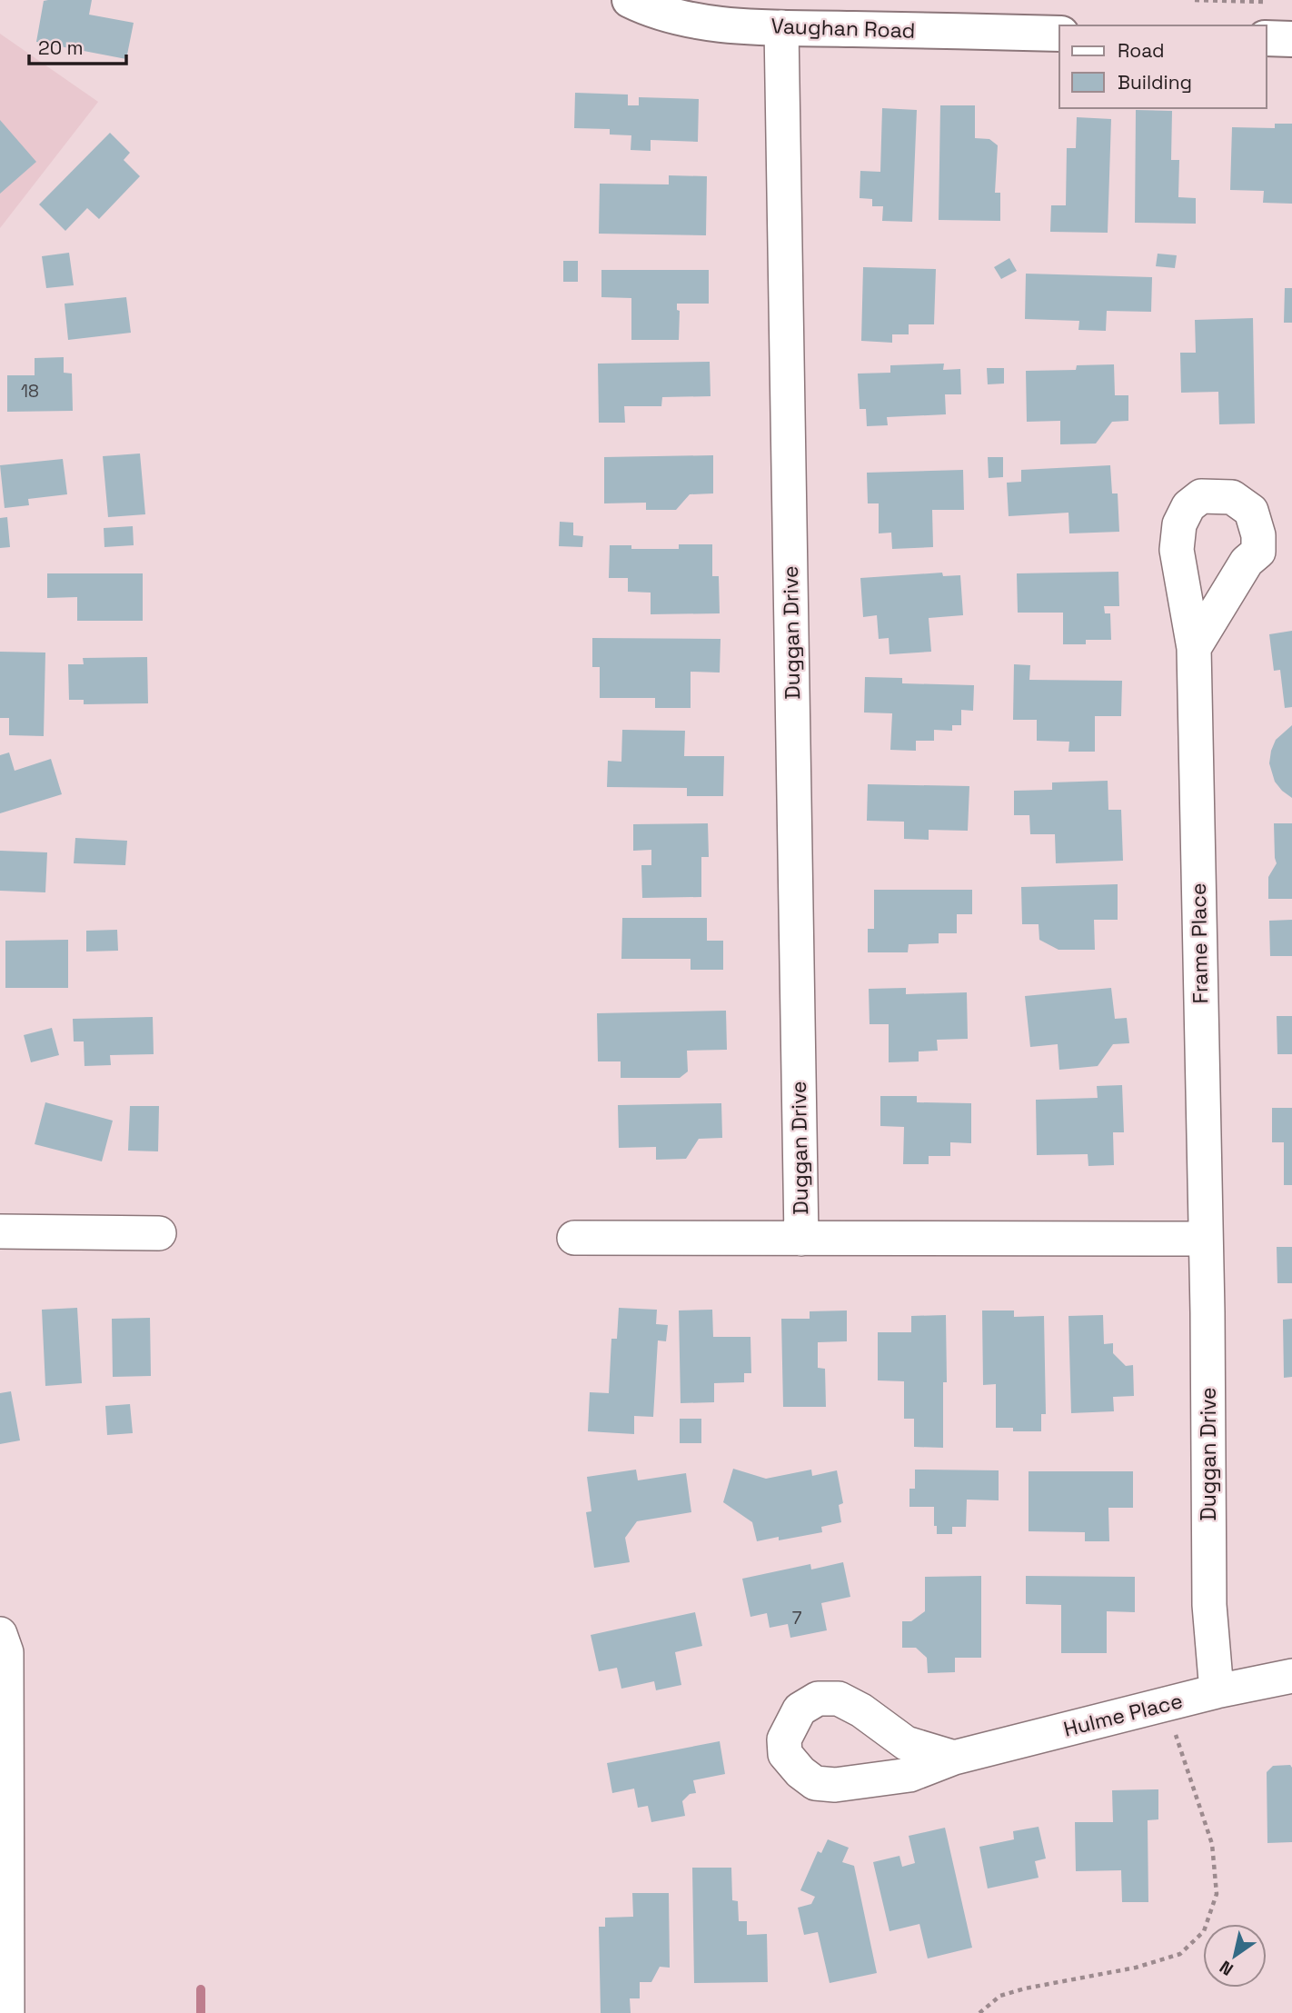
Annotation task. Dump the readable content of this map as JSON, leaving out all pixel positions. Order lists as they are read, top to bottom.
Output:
{
  "streets": {
    "street": [
      "Vaughan Road",
      "Duggan Drive",
      "Frame Place",
      "Hulme Place"
    ]
  },
  "crossings": [
    ["Vaughan Road", "Duggan Drive"],
    ["Duggan Drive", "Frame Place"],
    ["Duggan Drive", "Hulme Place"]
  ],
  "house_numbers": ["18", "7"],
  "legend": ["Road", "Building"],
  "scale_bar": "20 m",
  "north": "bottom left"
}
